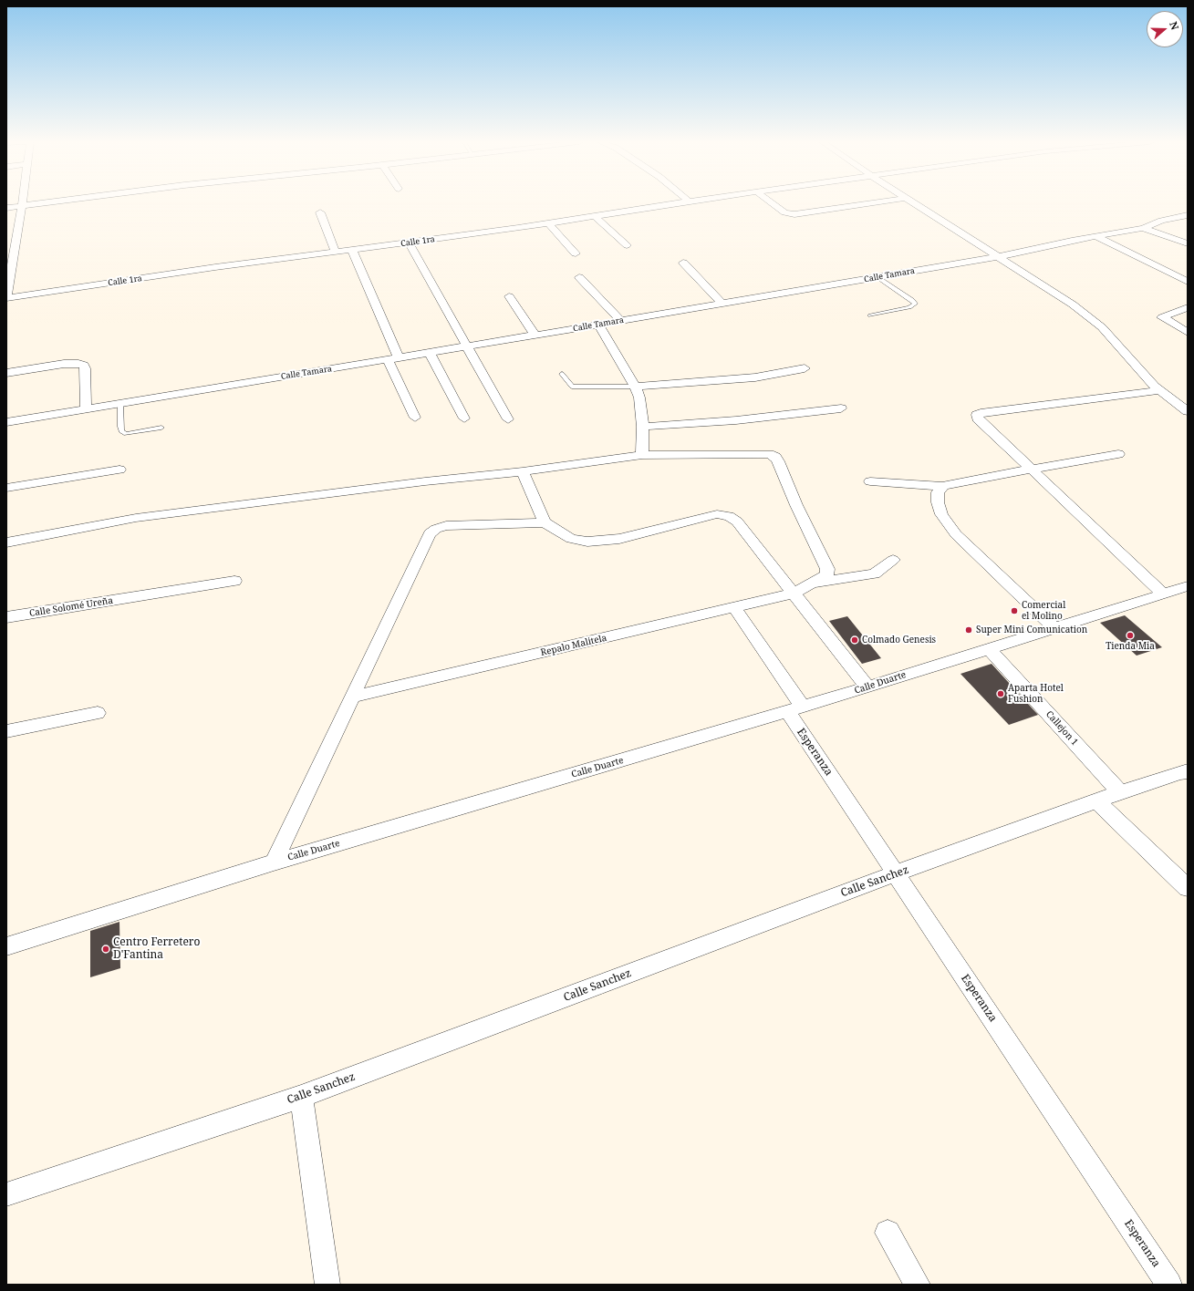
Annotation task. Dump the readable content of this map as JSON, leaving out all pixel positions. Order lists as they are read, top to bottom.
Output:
{
  "streets": {
    "street": [
      "Calle 1ra",
      "Calle Tamara",
      "Calle Solomé Ureña",
      "Repalo Malitela",
      "Calle Duarte",
      "Callejon 1",
      "Esperanza",
      "Calle Sanchez"
    ]
  },
  "crossings": [
    ["Repalo Malitela", "Esperanza"],
    ["Calle Duarte", "Callejon 1"],
    ["Calle Duarte", "Esperanza"],
    ["Callejon 1", "Calle Sanchez"],
    ["Esperanza", "Calle Sanchez"]
  ],
  "places": [
    "Comercial el Molino",
    "Super Mini Comunication",
    "Tienda Mia",
    "Colmado Genesis",
    "Aparta Hotel Fushion",
    "Centro Ferretero D'Fantina"
  ],
  "north": "right"
}
